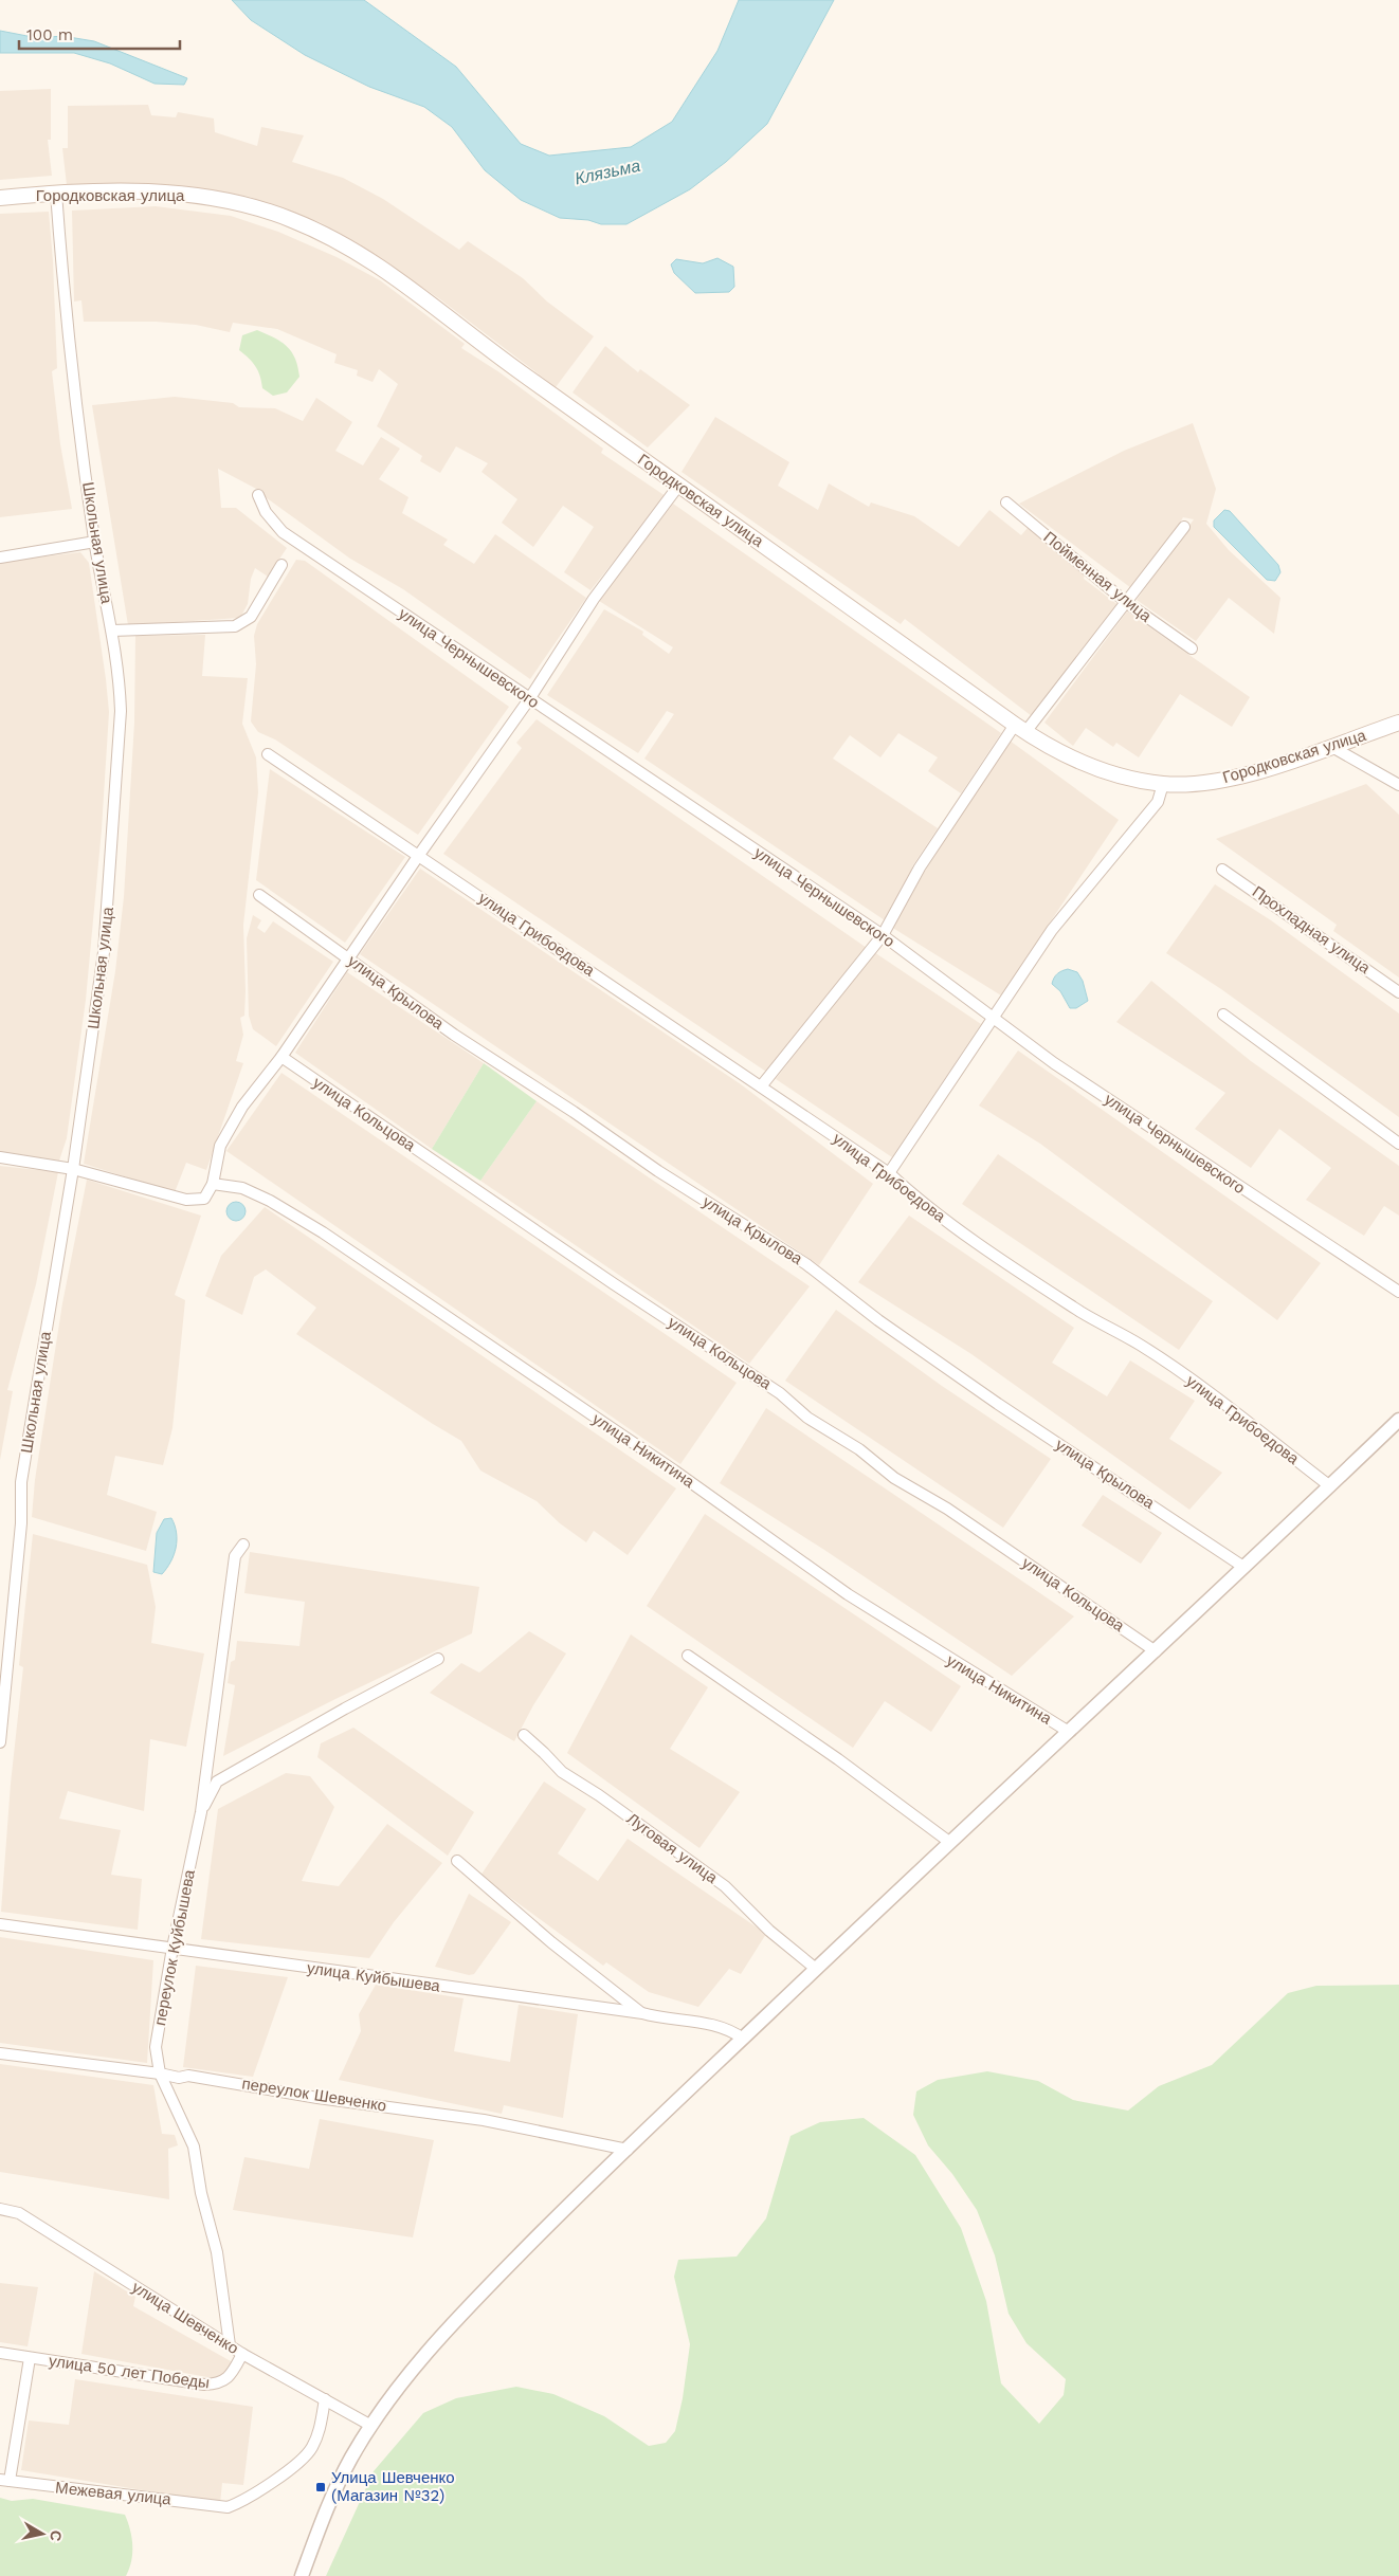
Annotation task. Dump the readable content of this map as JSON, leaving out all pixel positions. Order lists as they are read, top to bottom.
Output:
{
  "streets": {
    "main road": ["Городковская улица"],
    "street": [
      "Школьная улица",
      "Пойменная улица",
      "улица Чернышевского",
      "Прохладная улица",
      "улица Грибоедова",
      "улица Крылова",
      "улица Кольцова",
      "улица Никитина",
      "Луговая улица",
      "переулок Куйбышева",
      "улица Куйбышева",
      "переулок Шевченко",
      "улица Шевченко",
      "улица 50 лет Победы",
      "Межевая улица"
    ]
  },
  "crossings": [
    ["Городковская улица", "Школьная улица"],
    ["переулок Куйбышева", "улица Куйбышева"],
    ["переулок Куйбышева", "переулок Шевченко"],
    ["переулок Куйбышева", "улица Шевченко"],
    ["улица Шевченко", "улица 50 лет Победы"],
    ["улица Шевченко", "Межевая улица"]
  ],
  "water": ["Клязьма"],
  "places": {
    "transit": ["Улица Шевченко (Магазин №32)"]
  },
  "scale_bar": "100 m",
  "north": "right"
}
